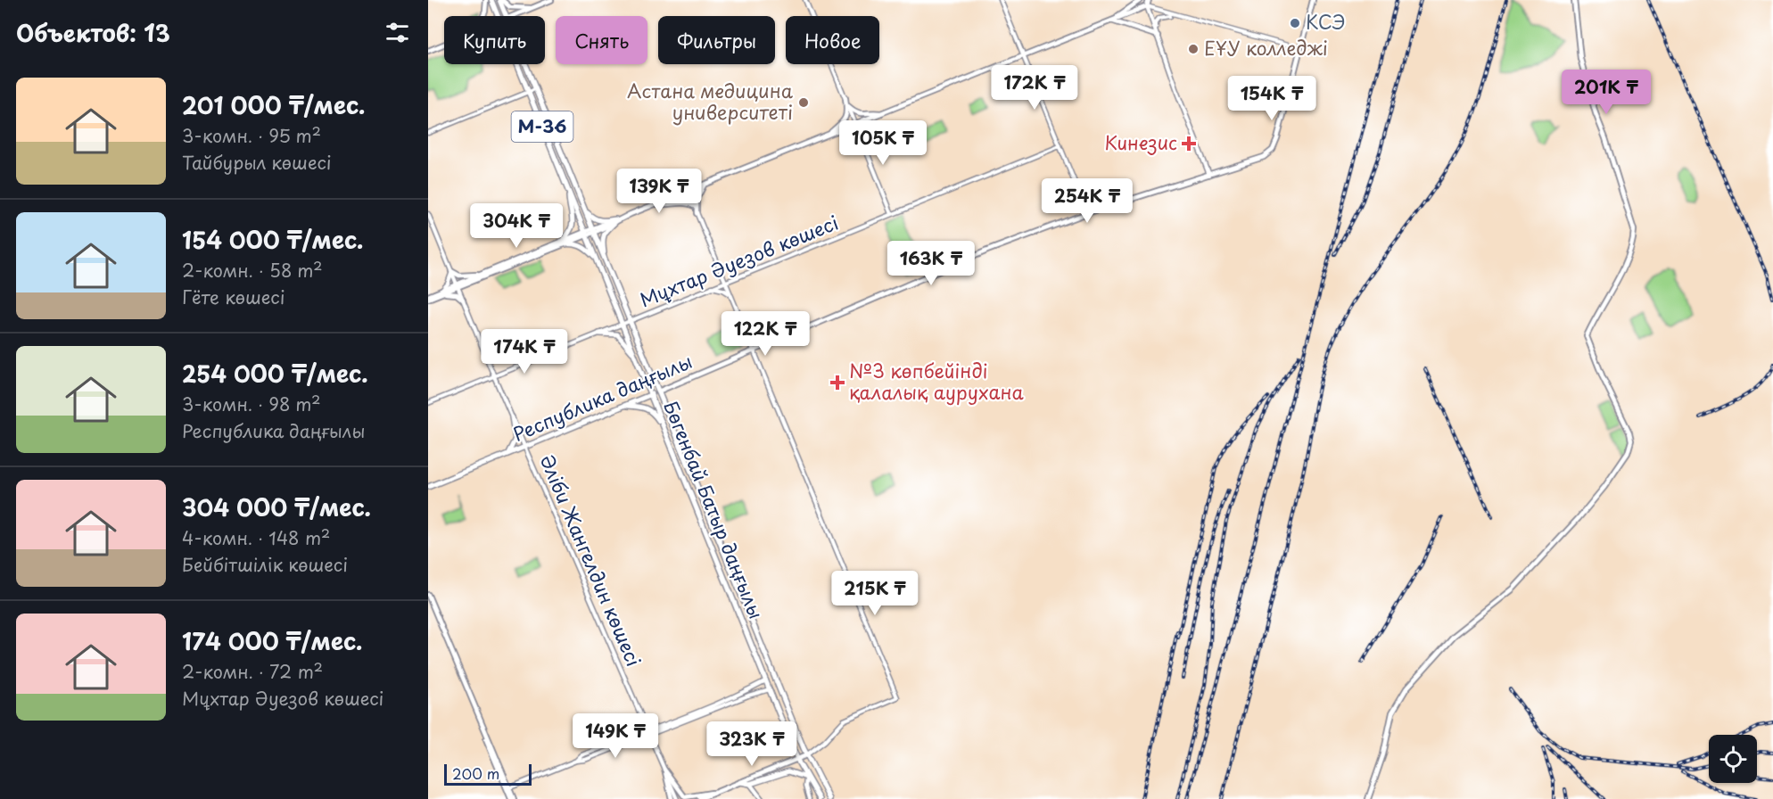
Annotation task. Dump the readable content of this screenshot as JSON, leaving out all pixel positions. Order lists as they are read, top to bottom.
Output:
{
  "streets": {
    "main road": ["M-36", "Республика даңғылы", "Бөгенбай Батыр даңғылы"],
    "street": ["Мұхтар Әуезов көшесі", "Әліби Жангелдин көшесі"]
  },
  "crossings": [
    ["Мұхтар Әуезов көшесі", "Бөгенбай Батыр даңғылы"],
    ["Мұхтар Әуезов көшесі", "Әліби Жангелдин көшесі"],
    ["Республика даңғылы", "Бөгенбай Батыр даңғылы"],
    ["Республика даңғылы", "Әліби Жангелдин көшесі"]
  ],
  "places": {
    "other": ["КСЭ", "ЕҰУ колледжі", "Астана медицина университеті"],
    "health": ["Кинезис", "№3 көпбейінді қалалық аурухана"]
  },
  "scale_bar": "200 m",
  "page": {
    "heading": "Объектов: 13",
    "chip": [
      "Купить",
      "Снять",
      "Фильтры",
      "Новое"
    ],
    "list": [
      {
        "name": "201 000 ₸/мес.",
        "note": "3-комн. · 95 m² · Тайбурыл көшесі"
      },
      {
        "name": "154 000 ₸/мес.",
        "note": "2-комн. · 58 m² · Гёте көшесі"
      },
      {
        "name": "254 000 ₸/мес.",
        "note": "3-комн. · 98 m² · Республика даңғылы"
      },
      {
        "name": "304 000 ₸/мес.",
        "note": "4-комн. · 148 m² · Бейбітшілік көшесі"
      },
      {
        "name": "174 000 ₸/мес.",
        "note": "2-комн. · 72 m² · Мұхтар Әуезов көшесі"
      }
    ],
    "price": [
      "172K ₸",
      "201K ₸",
      "154K ₸",
      "105K ₸",
      "139K ₸",
      "254K ₸",
      "304K ₸",
      "163K ₸",
      "122K ₸",
      "174K ₸",
      "215K ₸",
      "149K ₸",
      "323K ₸"
    ],
    "scale": "200 m"
  }
}
